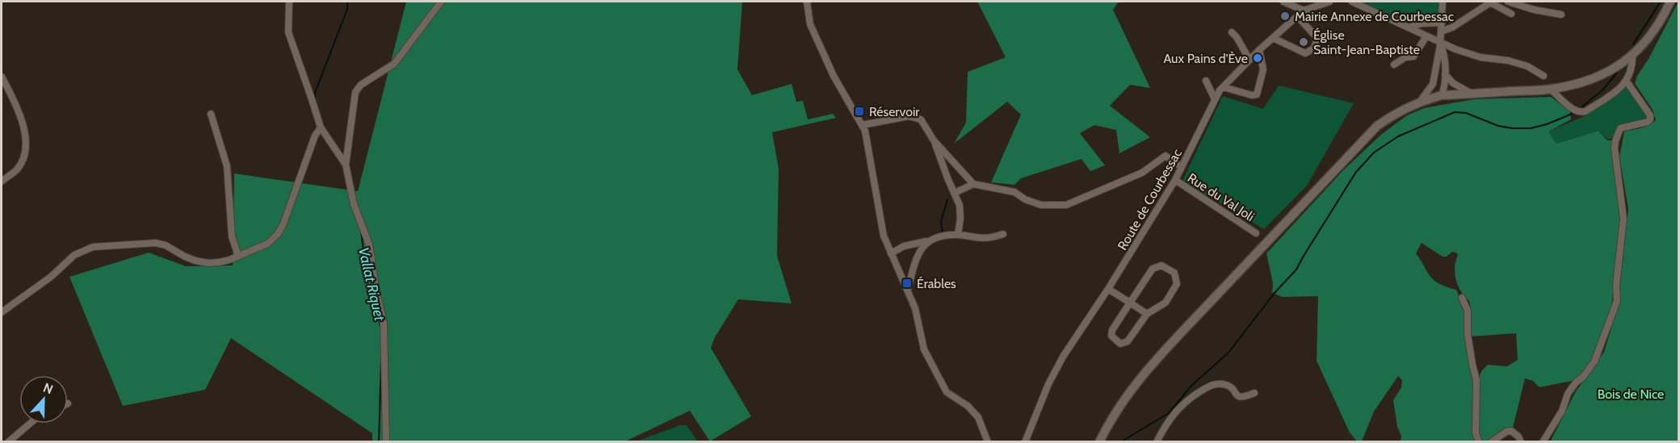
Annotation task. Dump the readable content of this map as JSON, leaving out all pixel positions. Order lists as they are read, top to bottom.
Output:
{
  "streets": {
    "street": ["Rue du Val Joli", "Route de Courbessac"]
  },
  "crossings": [
    ["Rue du Val Joli", "Route de Courbessac"]
  ],
  "water": ["Vallat Riquet"],
  "parks": ["Bois de Nice"],
  "places": {
    "other": ["Mairie Annexe de Courbessac", "Église Saint-Jean-Baptiste", "Aux Pains d'Ève"],
    "transit": ["Réservoir", "Érables"]
  },
  "north": "top"
}
